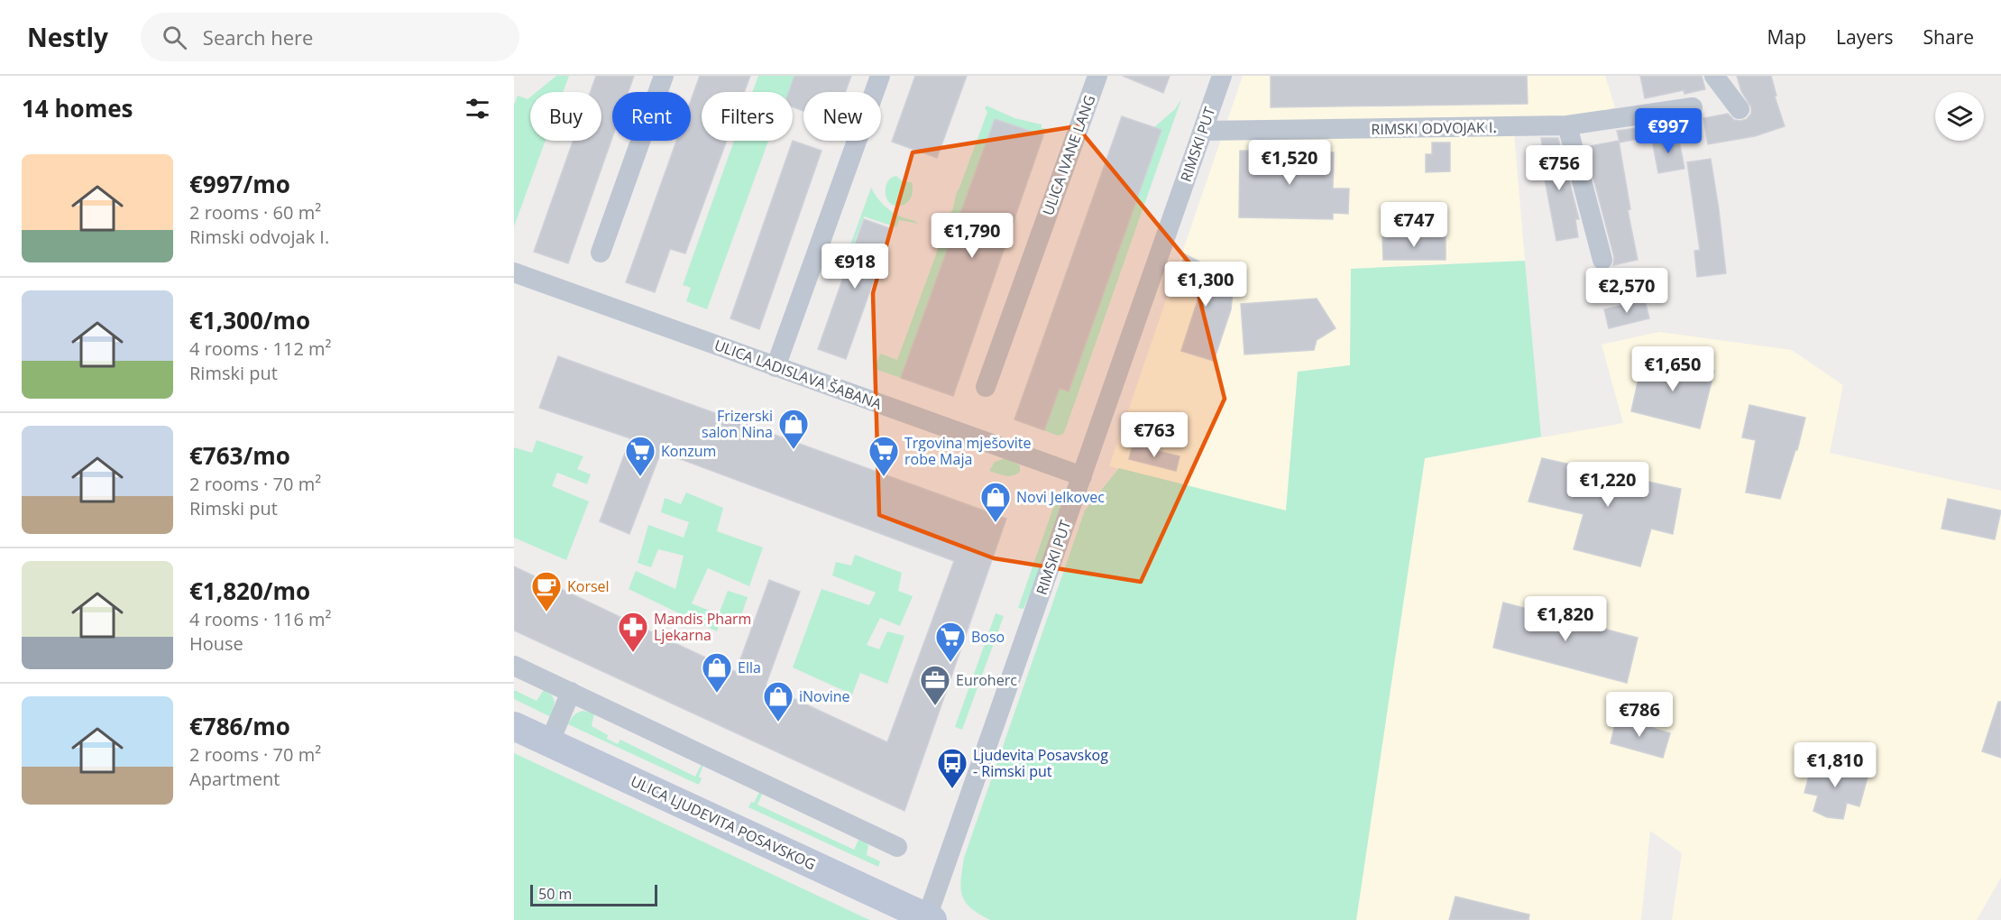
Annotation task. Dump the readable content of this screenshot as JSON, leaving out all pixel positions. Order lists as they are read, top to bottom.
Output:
{
  "streets": {
    "main road": ["ULICA LJUDEVITA POSAVSKOG"],
    "street": [
      "RIMSKI ODVOJAK I.",
      "RIMSKI PUT",
      "ULICA IVANE LANG",
      "ULICA LADISLAVA ŠABANA"
    ]
  },
  "crossings": [
    ["RIMSKI ODVOJAK I.", "RIMSKI PUT"],
    ["RIMSKI PUT", "ULICA LADISLAVA ŠABANA"],
    ["RIMSKI PUT", "ULICA LJUDEVITA POSAVSKOG"]
  ],
  "places": {
    "shop": [
      "Frizerski salon Nina",
      "Novi Jelkovec",
      "Ella",
      "iNovine"
    ],
    "supermarket": ["Konzum", "Trgovina mješovite robe Maja", "Boso"],
    "cafe": ["Korsel"],
    "pharmacy": ["Mandis Pharm Ljekarna"],
    "office": ["Euroherc"],
    "bus stop": ["Ljudevita Posavskog - Rimski put"]
  },
  "scale_bar": "50 m",
  "page": {
    "header": "Nestly",
    "search": "Search here",
    "nav": ["Map", "Layers", "Share"],
    "heading": "14 homes",
    "chip": [
      "Buy",
      "Rent",
      "Filters",
      "New"
    ],
    "price": [
      "€997",
      "€1,520",
      "€756",
      "€747",
      "€1,790",
      "€918",
      "€1,300",
      "€2,570",
      "€1,650",
      "€763",
      "€1,220",
      "€1,820",
      "€786",
      "€1,810"
    ],
    "list": [
      {
        "name": "€997/mo",
        "note": "2 rooms · 60 m² · Rimski odvojak I."
      },
      {
        "name": "€1,300/mo",
        "note": "4 rooms · 112 m² · Rimski put"
      },
      {
        "name": "€763/mo",
        "note": "2 rooms · 70 m² · Rimski put"
      },
      {
        "name": "€1,820/mo",
        "note": "4 rooms · 116 m² · House"
      },
      {
        "name": "€786/mo",
        "note": "2 rooms · 70 m² · Apartment"
      }
    ],
    "scale": "50 m"
  }
}
